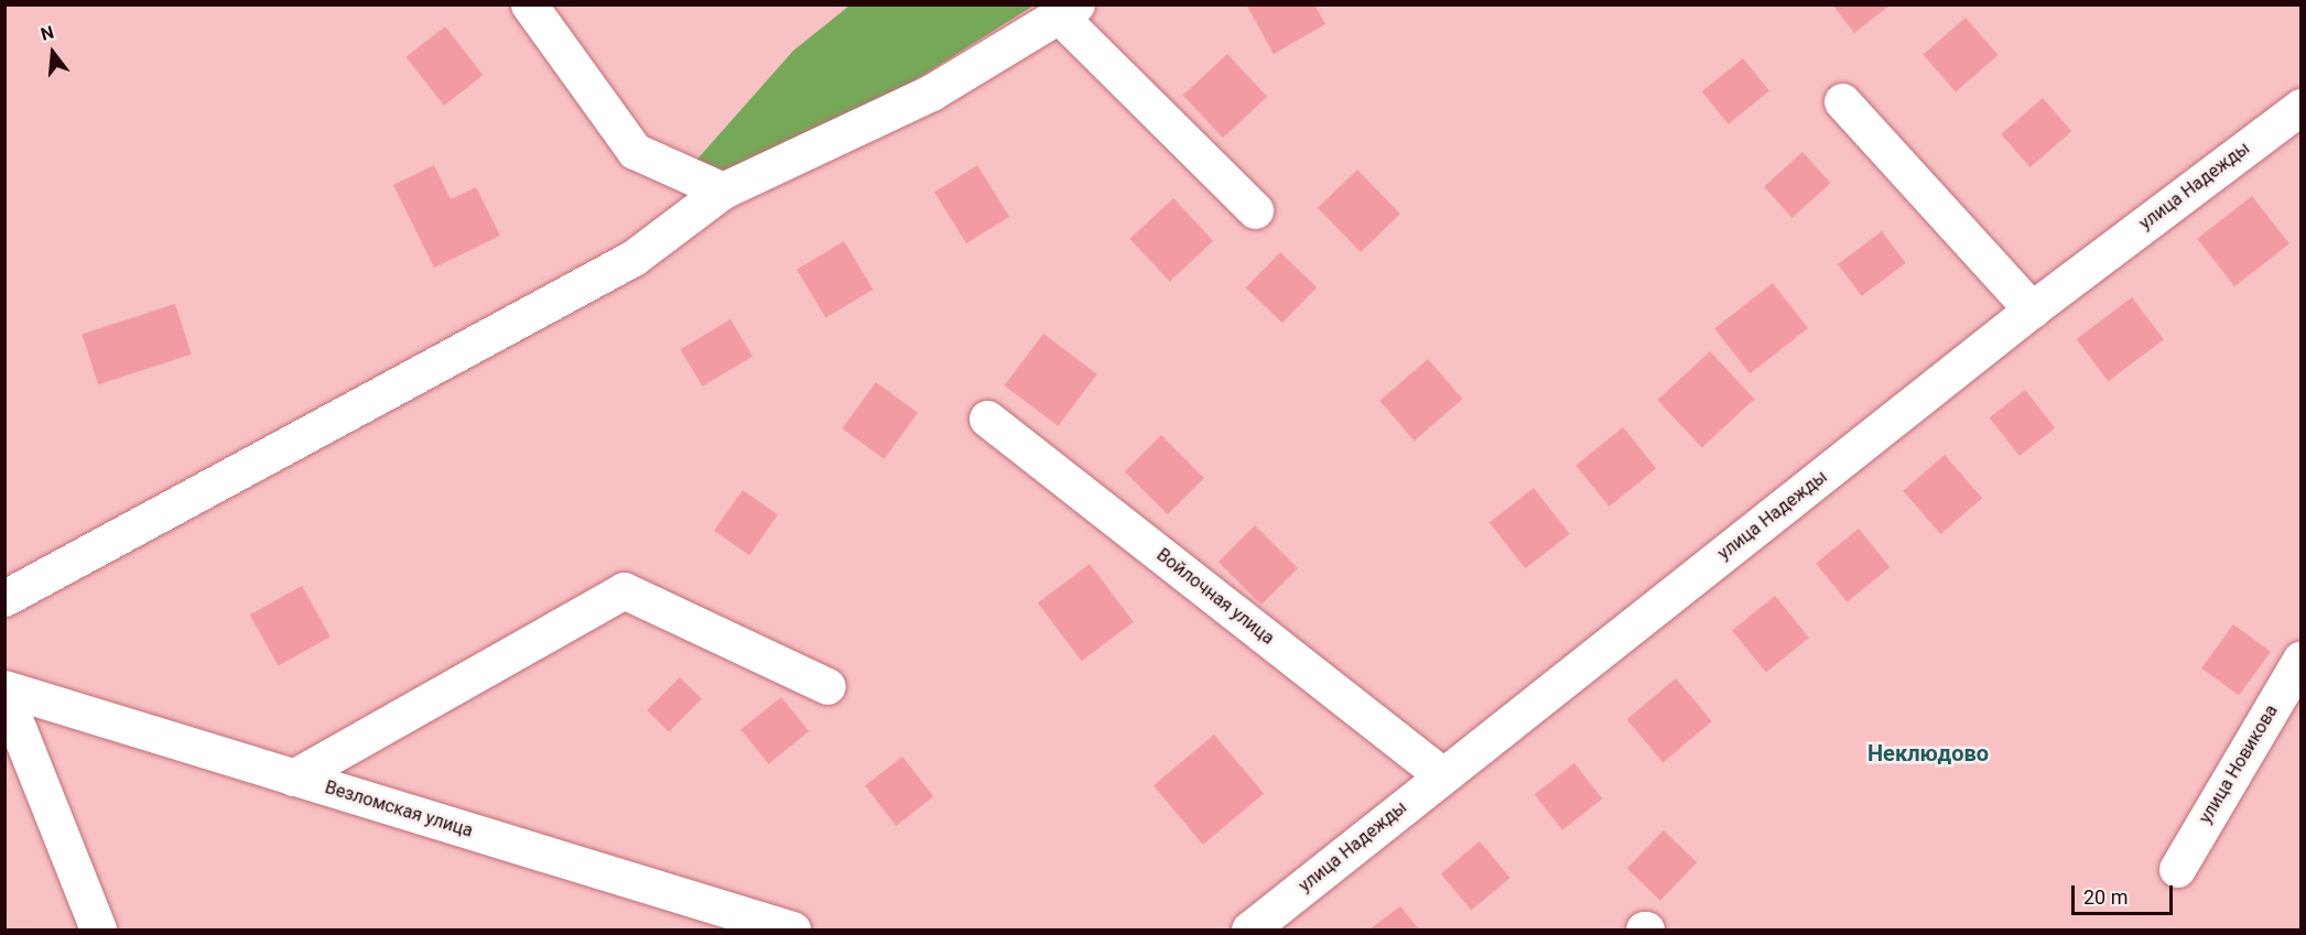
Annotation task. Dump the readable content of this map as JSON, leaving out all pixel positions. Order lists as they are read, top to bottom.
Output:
{
  "streets": {
    "street": [
      "улица Надежды",
      "Войлочная улица",
      "улица Новикова",
      "Везломская улица"
    ]
  },
  "crossings": [
    ["улица Надежды", "Войлочная улица"]
  ],
  "districts": ["Неклюдово"],
  "scale_bar": "20 m",
  "north": "top"
}
